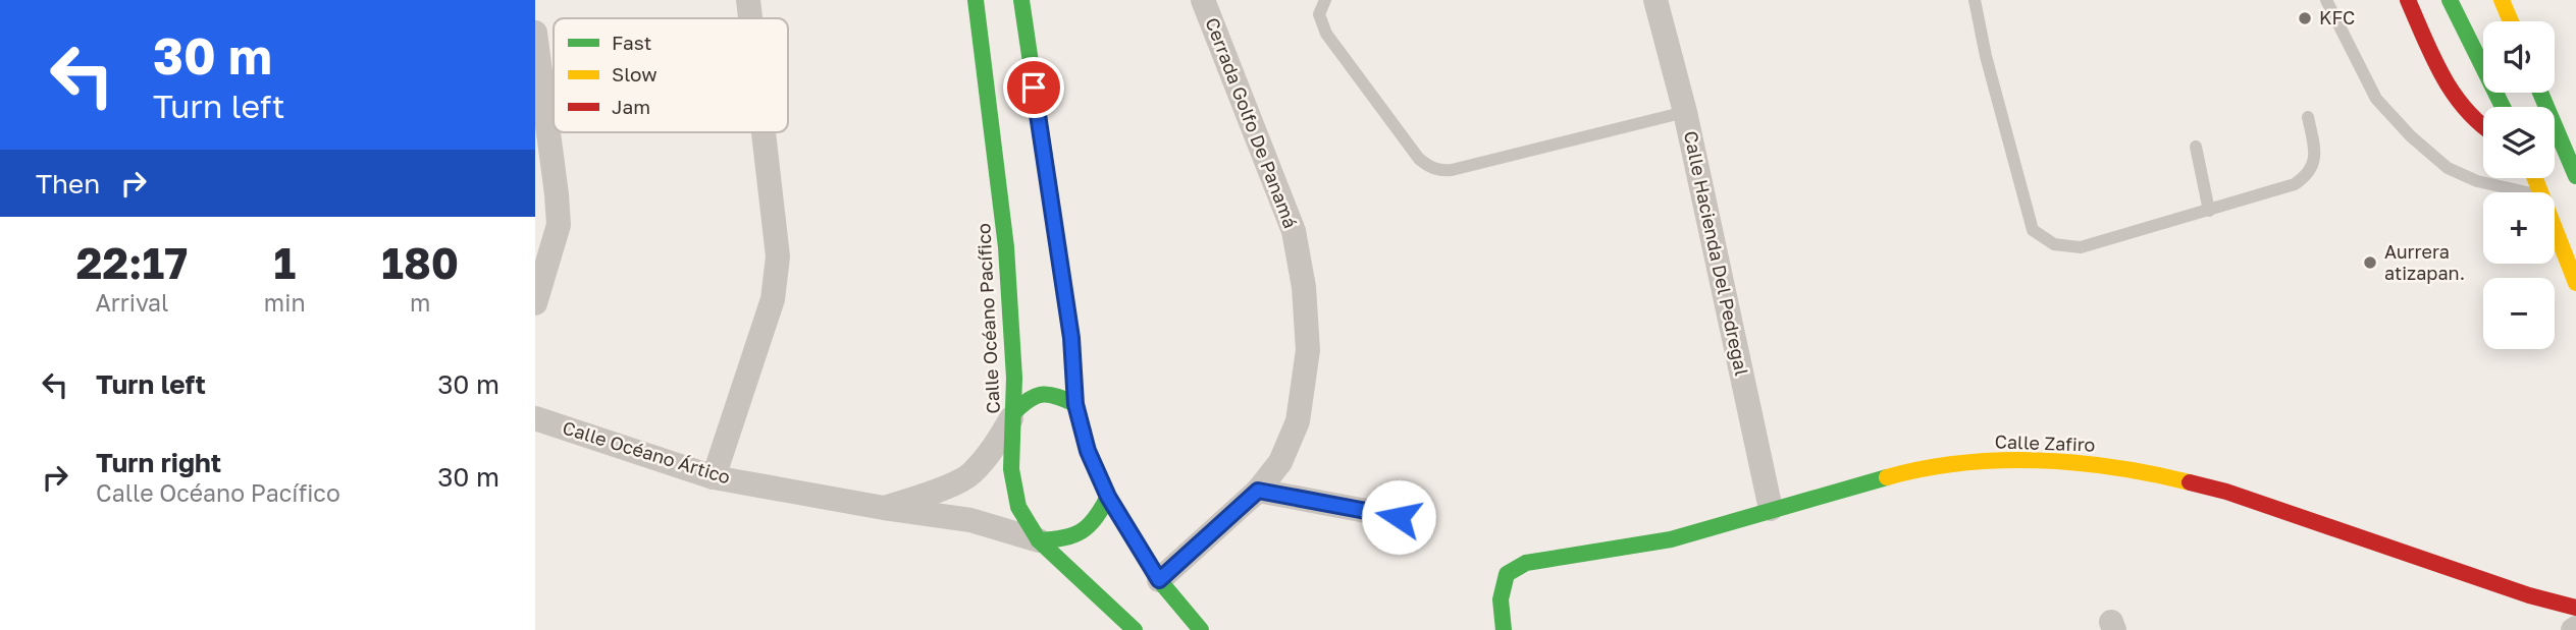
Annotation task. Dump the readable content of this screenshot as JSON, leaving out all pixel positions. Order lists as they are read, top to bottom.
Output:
{
  "streets": {
    "street": [
      "Cerrada Golfo De Panamá",
      "Calle Hacienda Del Pedregal",
      "Calle Océano Pacífico",
      "Calle Zafiro",
      "Calle Océano Ártico"
    ]
  },
  "crossings": [
    ["Calle Hacienda Del Pedregal", "Calle Zafiro"],
    ["Calle Océano Pacífico", "Calle Océano Ártico"]
  ],
  "places": ["KFC", "Aurrera atizapan."],
  "legend": ["Fast", "Slow", "Jam"],
  "page": {
    "turn": ["30 m", "Turn left"],
    "map_buttons": ["+", "−"],
    "then": "Then",
    "eta": [
      "22:17",
      "Arrival",
      "1",
      "min",
      "180",
      "m"
    ],
    "list": [
      {
        "name": "Turn left",
        "value": "30 m"
      },
      {
        "name": "Turn right",
        "note": "Calle Océano Pacífico",
        "value": "30 m"
      }
    ]
  }
}
